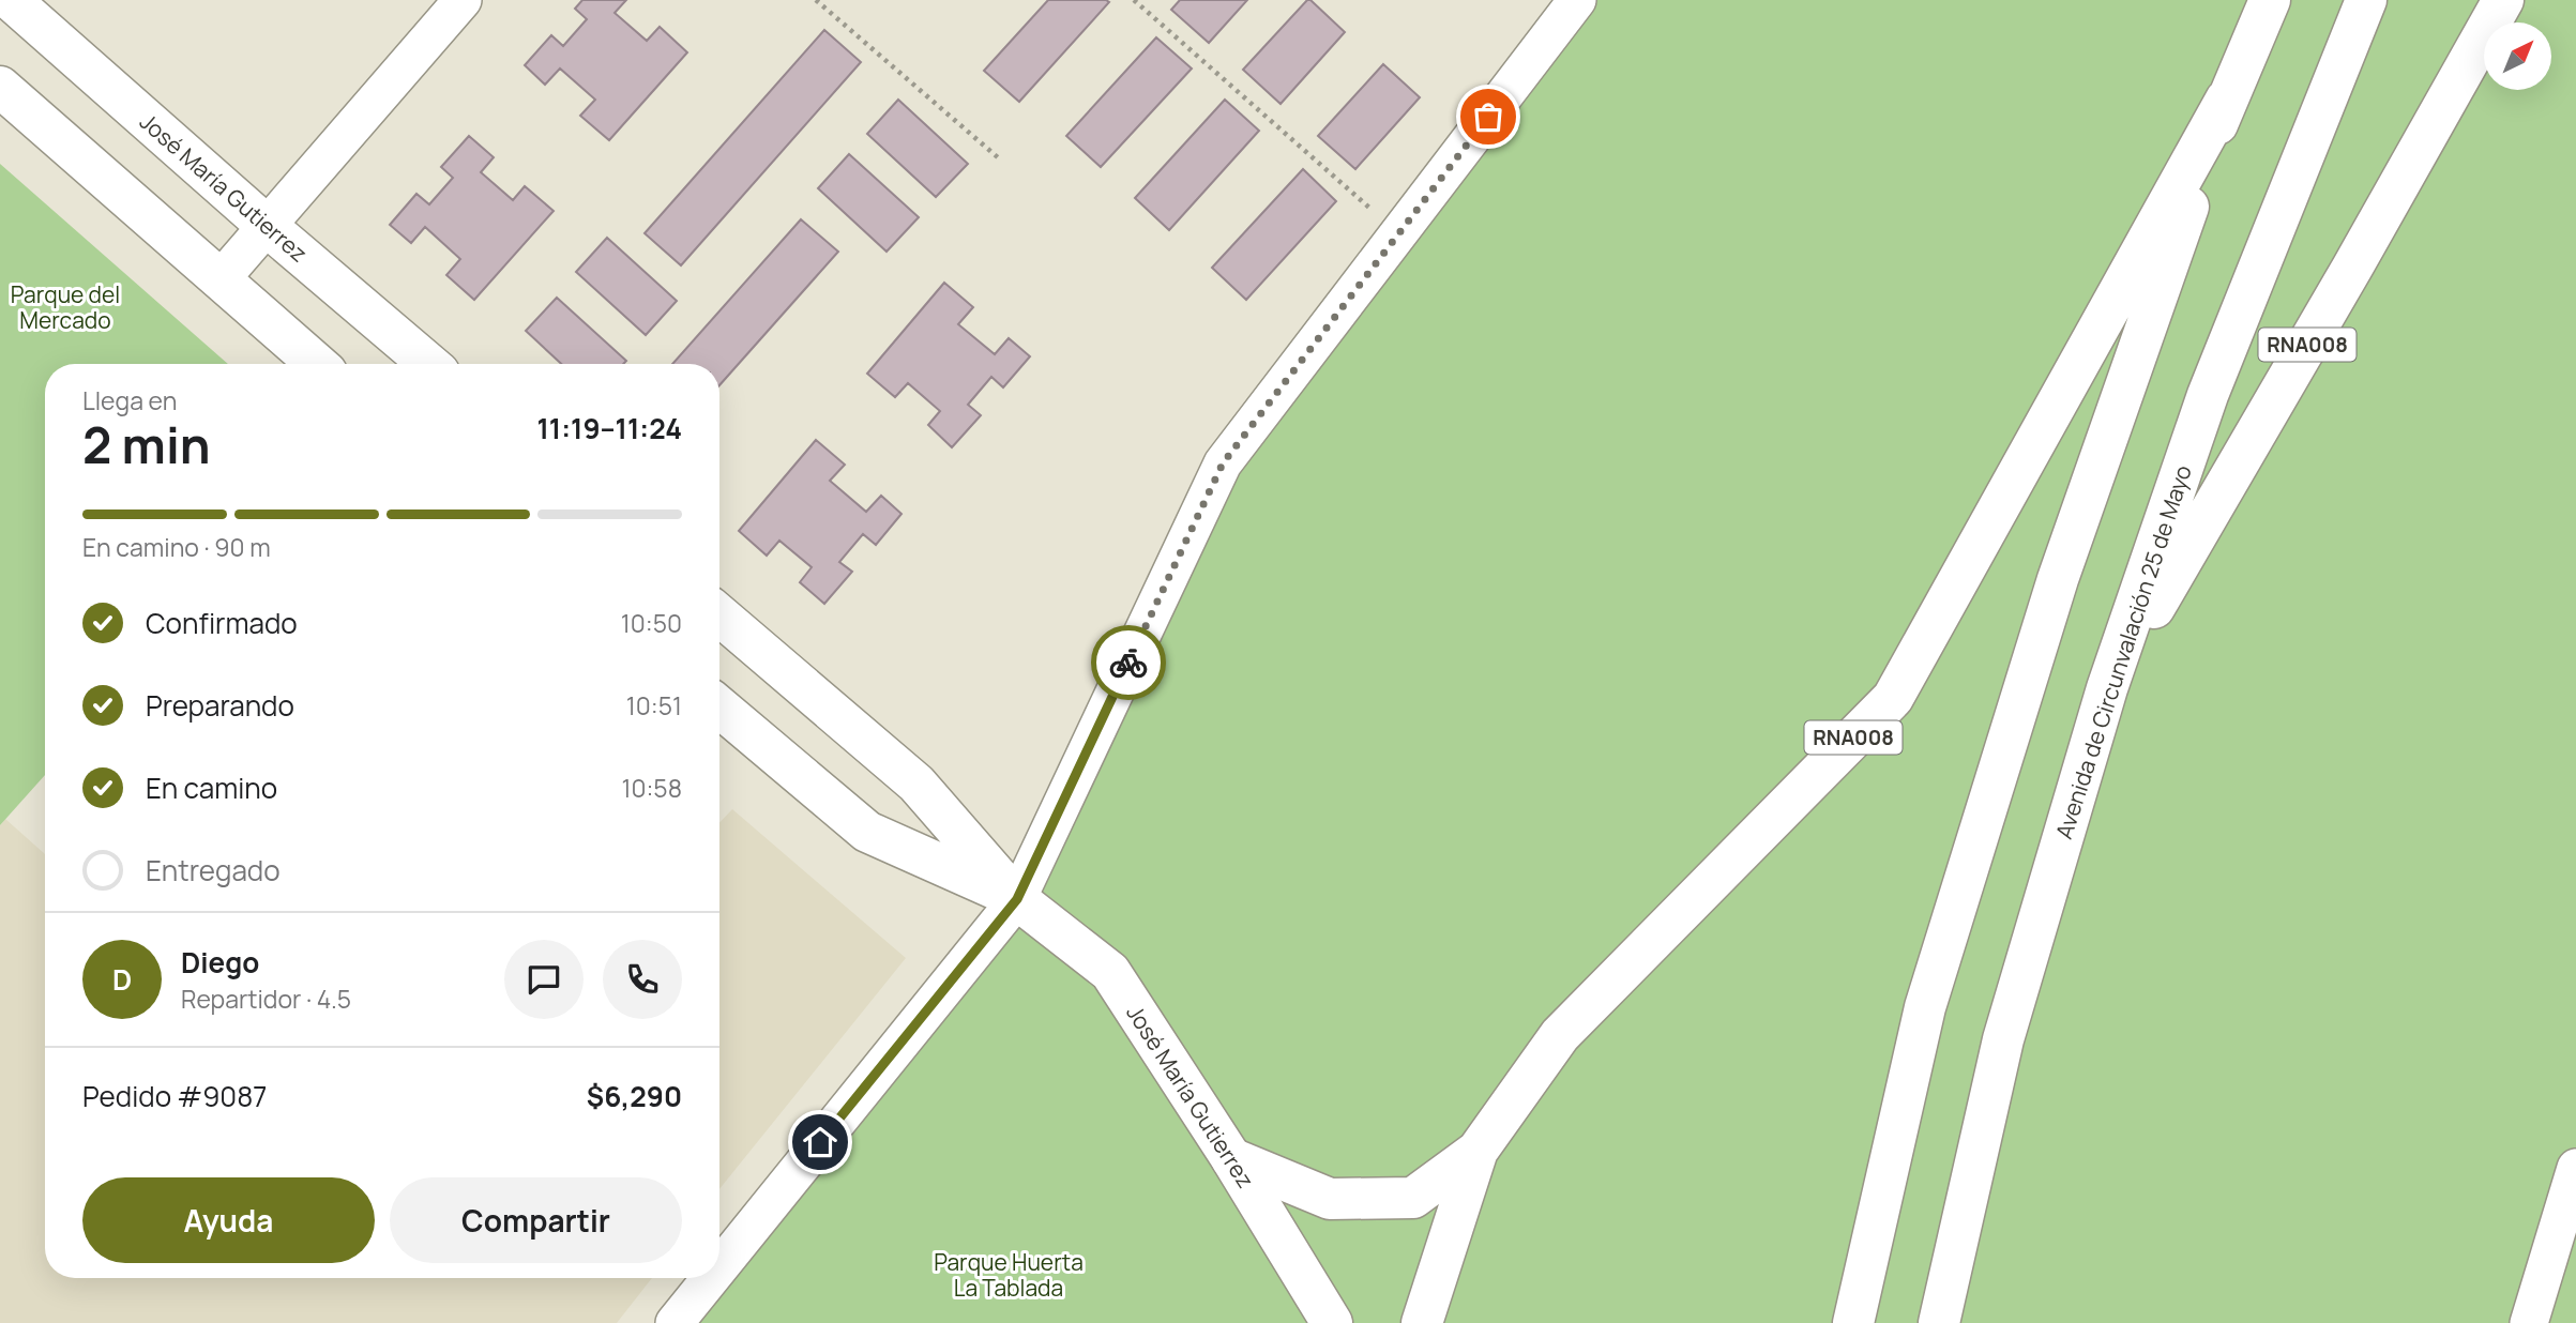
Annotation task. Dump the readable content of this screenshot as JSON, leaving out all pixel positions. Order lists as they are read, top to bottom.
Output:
{
  "streets": {
    "main road": ["José María Gutierrez", "RNA008", "Avenida de Circunvalación 25 de Mayo"]
  },
  "crossings": [
    ["RNA008", "Avenida de Circunvalación 25 de Mayo"]
  ],
  "parks": ["Parque del Mercado", "Parque Huerta La Tablada"],
  "north": "top right",
  "page": {
    "heading": ["2 min", "Llega en", "11:19–11:24"],
    "panel": [
      "Diego",
      "Repartidor · 4.5",
      "Pedido #9087",
      "$6,290"
    ],
    "bar": "En camino · 90 m",
    "list": [
      ["Confirmado", "10:50"],
      ["Preparando", "10:51"],
      ["En camino", "10:58"],
      "Entregado"
    ],
    "round": "D",
    "buttons": ["Ayuda", "Compartir"]
  }
}
